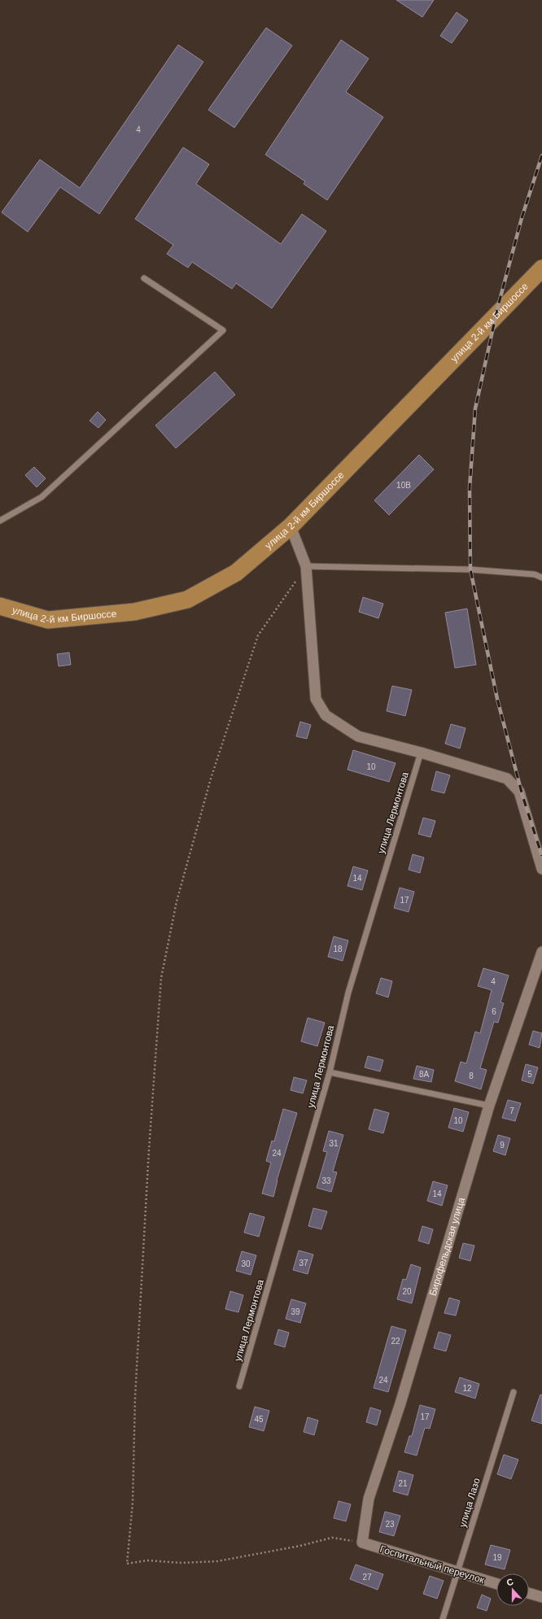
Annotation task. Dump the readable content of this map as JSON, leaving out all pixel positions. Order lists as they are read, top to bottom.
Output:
{
  "streets": {
    "main road": ["улица 2-й км Биршоссе"],
    "street": ["Бирофельдская улица", "Госпитальный переулок"],
    "lane": ["улица Лермонтова", "улица Лазо"]
  },
  "crossings": [
    ["Бирофельдская улица", "Госпитальный переулок"],
    ["улица Лазо", "Госпитальный переулок"]
  ],
  "house_numbers": [
    "4",
    "10В",
    "10",
    "14",
    "17",
    "18",
    "4",
    "6",
    "8А",
    "5",
    "8",
    "7",
    "10",
    "31",
    "9",
    "24",
    "33",
    "14",
    "37",
    "30",
    "20",
    "39",
    "22",
    "24",
    "12",
    "17",
    "45",
    "21",
    "23",
    "19",
    "27"
  ],
  "north": "top"
}
